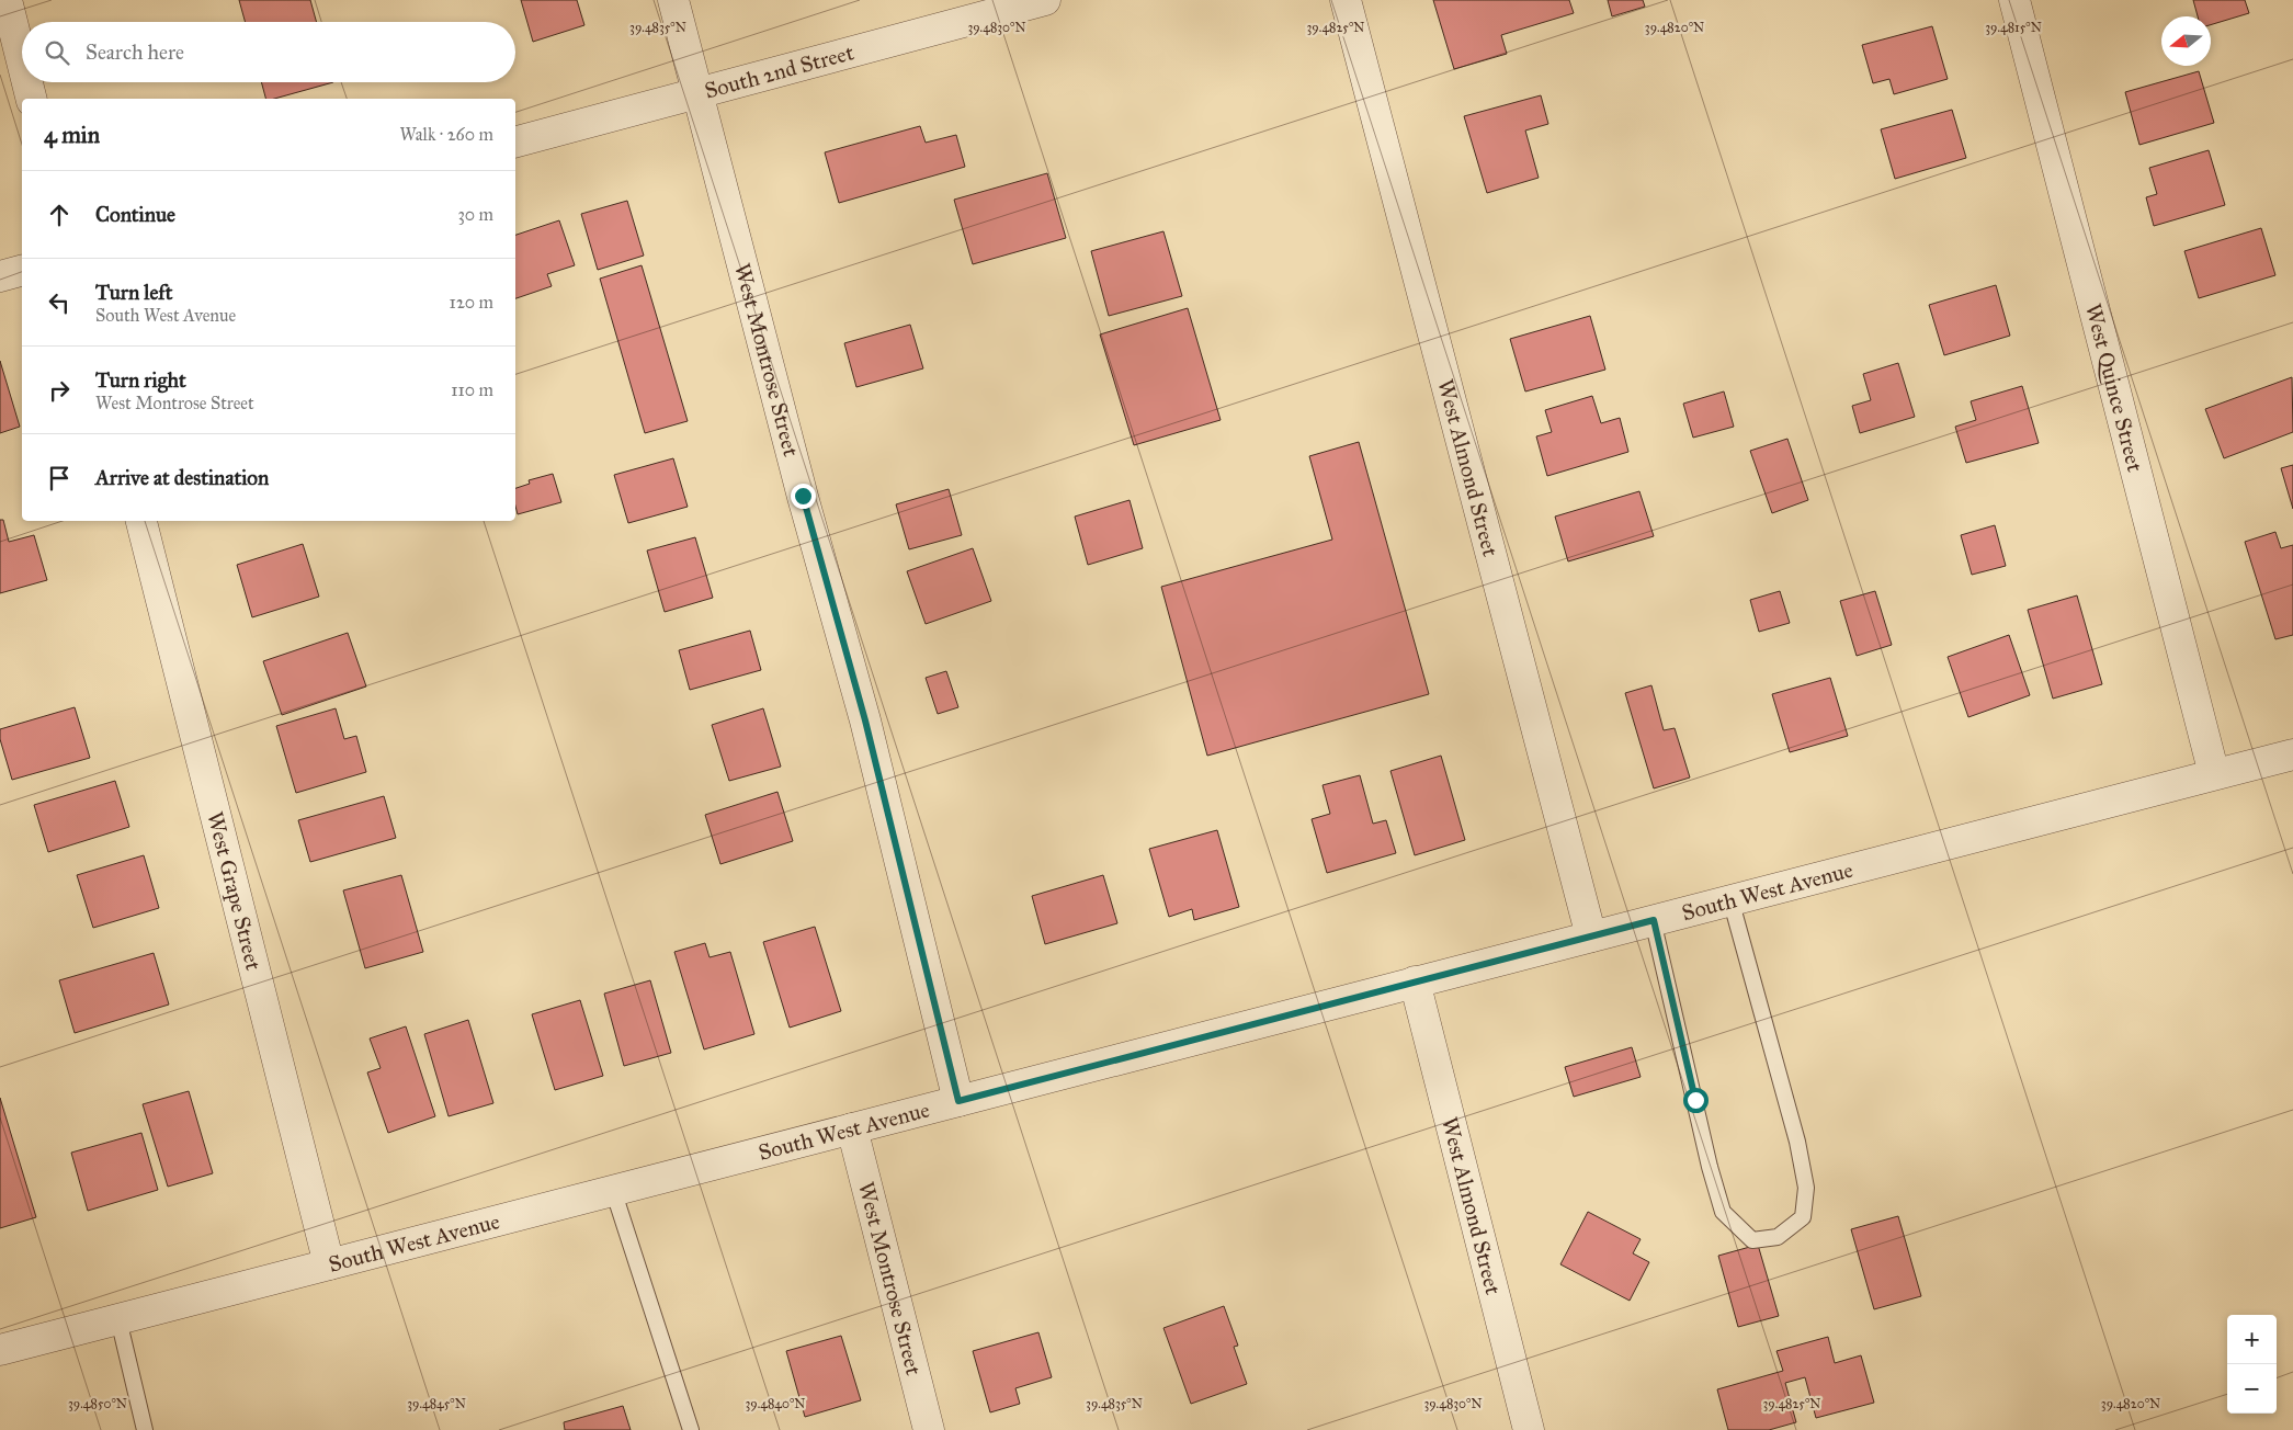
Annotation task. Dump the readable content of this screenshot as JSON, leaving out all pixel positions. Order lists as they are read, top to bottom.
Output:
{
  "streets": {
    "street": [
      "South 2nd Street",
      "West Montrose Street",
      "West Quince Street",
      "West Almond Street",
      "South West Avenue",
      "West Grape Street"
    ]
  },
  "crossings": [
    ["South 2nd Street", "West Montrose Street"],
    ["West Montrose Street", "South West Avenue"],
    ["West Quince Street", "South West Avenue"],
    ["West Almond Street", "South West Avenue"],
    ["South West Avenue", "West Grape Street"]
  ],
  "north": "left",
  "page": {
    "search": "Search here",
    "heading": ["4 min", "Walk · 260 m"],
    "list": [
      ["Continue", "30 m"],
      ["Turn left", "South West Avenue", "120 m"],
      ["Turn right", "West Montrose Street", "110 m"],
      "Arrive at destination"
    ],
    "map_buttons": ["+", "−"]
  },
  "coordinates": [
    "39.4835°N",
    "39.4830°N",
    "39.4825°N",
    "39.4820°N",
    "39.4815°N",
    "39.4850°N",
    "39.4845°N",
    "39.4840°N"
  ]
}
